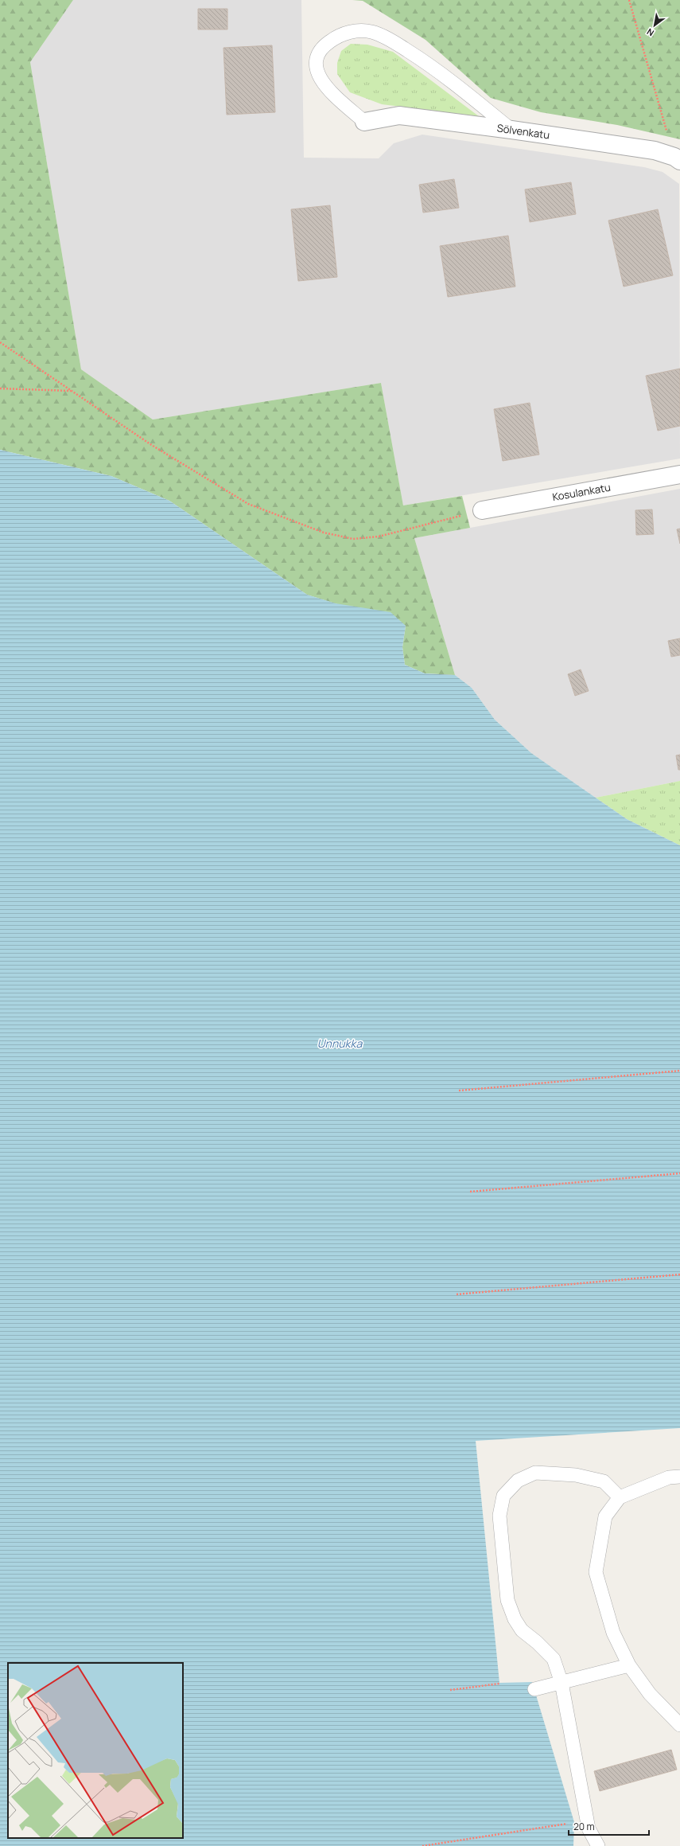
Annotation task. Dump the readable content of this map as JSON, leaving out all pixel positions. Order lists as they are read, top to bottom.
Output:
{
  "streets": {
    "street": ["Sölvenkatu", "Kosulankatu"]
  },
  "water": ["Unnukka"],
  "scale_bar": "20 m",
  "north": "bottom left"
}
